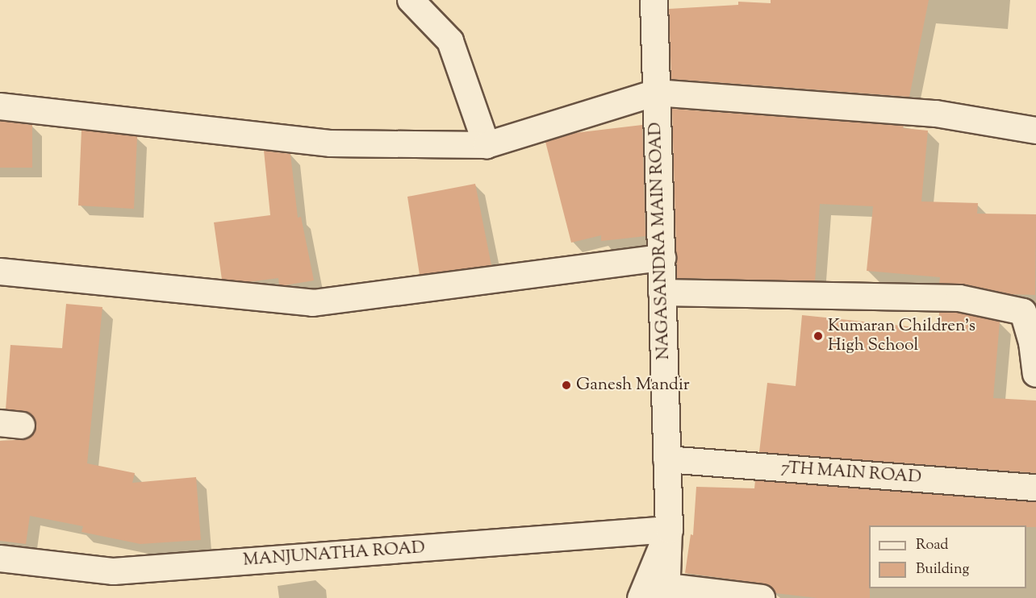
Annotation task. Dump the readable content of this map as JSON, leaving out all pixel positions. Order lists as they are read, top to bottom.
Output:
{
  "streets": {
    "street": ["NAGASANDRA MAIN ROAD", "7TH MAIN ROAD", "MANJUNATHA ROAD"]
  },
  "crossings": [
    ["NAGASANDRA MAIN ROAD", "7TH MAIN ROAD"],
    ["NAGASANDRA MAIN ROAD", "MANJUNATHA ROAD"]
  ],
  "places": ["Kumaran Children's High School", "Ganesh Mandir"],
  "legend": ["Road", "Building"]
}
